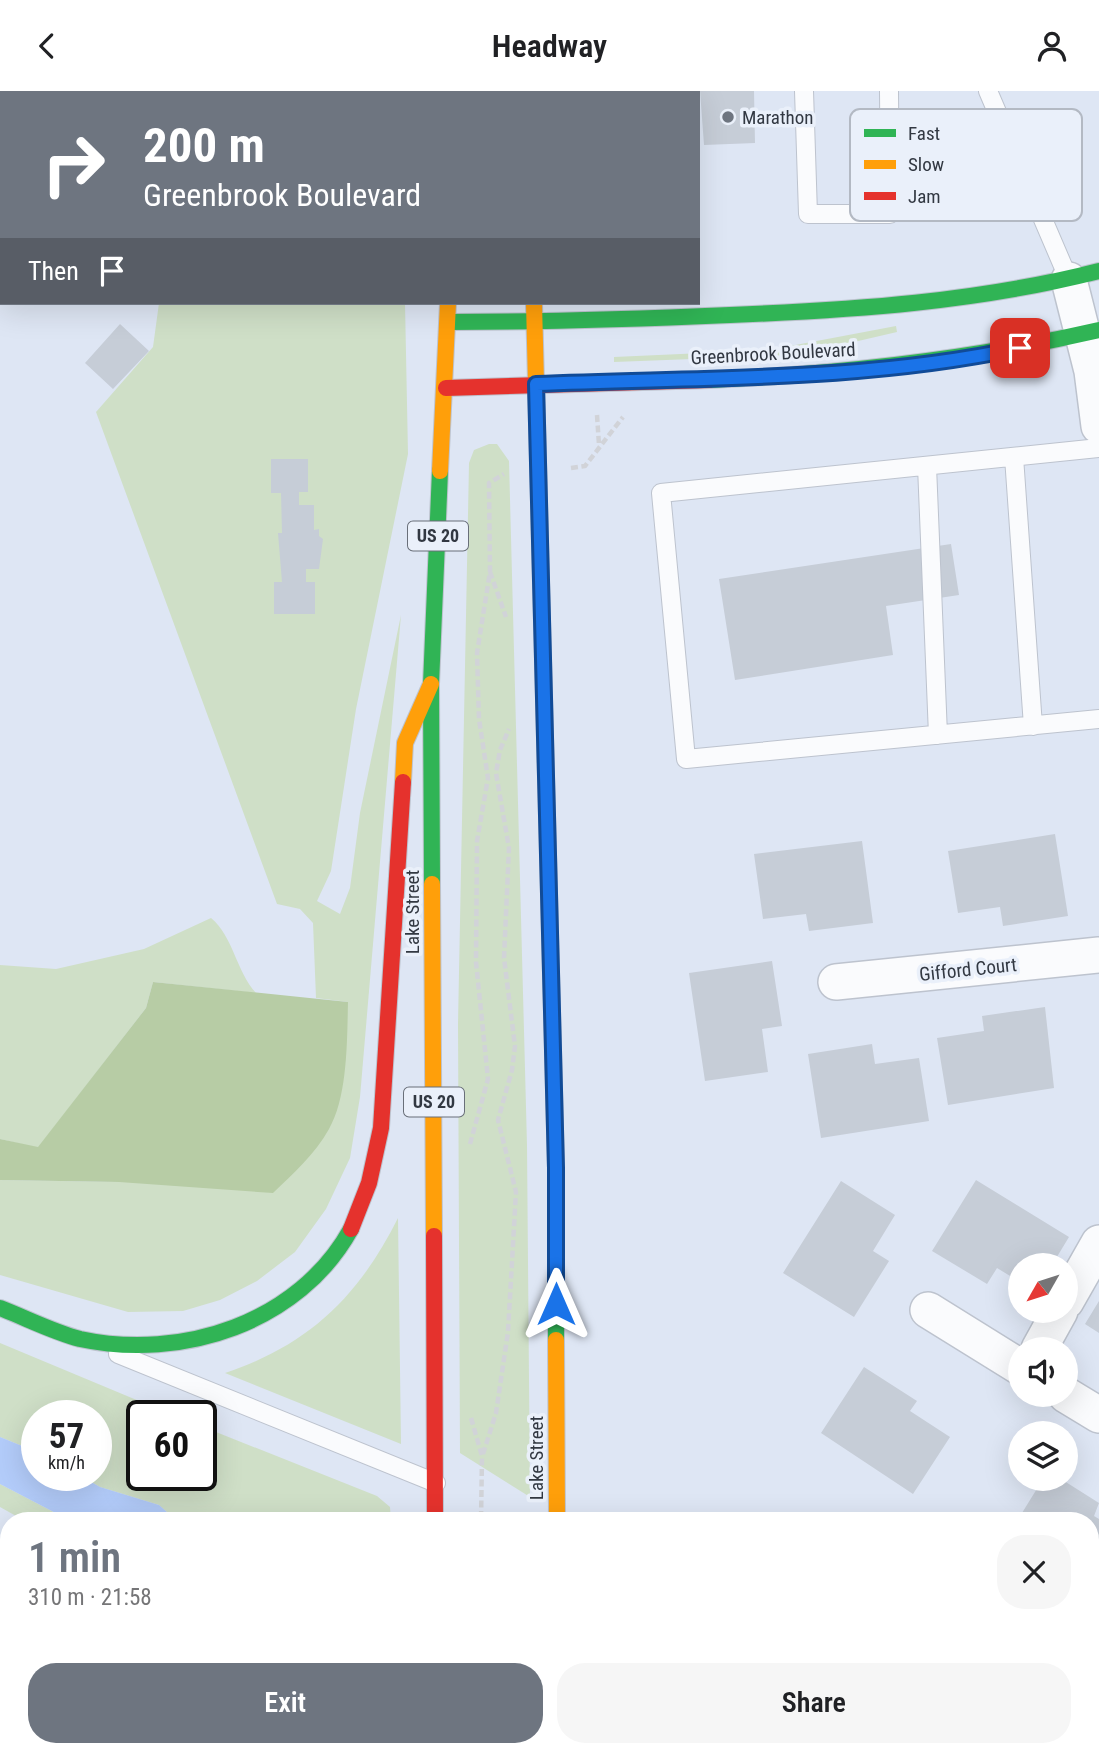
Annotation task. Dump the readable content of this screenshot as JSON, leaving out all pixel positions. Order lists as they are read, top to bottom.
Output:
{
  "streets": {
    "main road": ["Greenbrook Boulevard", "US 20", "Lake Street"],
    "street": ["Gifford Court"]
  },
  "crossings": [
    ["Greenbrook Boulevard", "Lake Street"]
  ],
  "places": ["Marathon"],
  "legend": ["Fast", "Slow", "Jam"],
  "north": "bottom left",
  "page": {
    "header": "Headway",
    "turn": ["200 m", "Greenbrook Boulevard"],
    "then": "Then",
    "speed": "57 km/h",
    "limit": "60",
    "heading": ["1 min", "310 m · 21:58"],
    "buttons": ["Exit", "Share"]
  }
}
